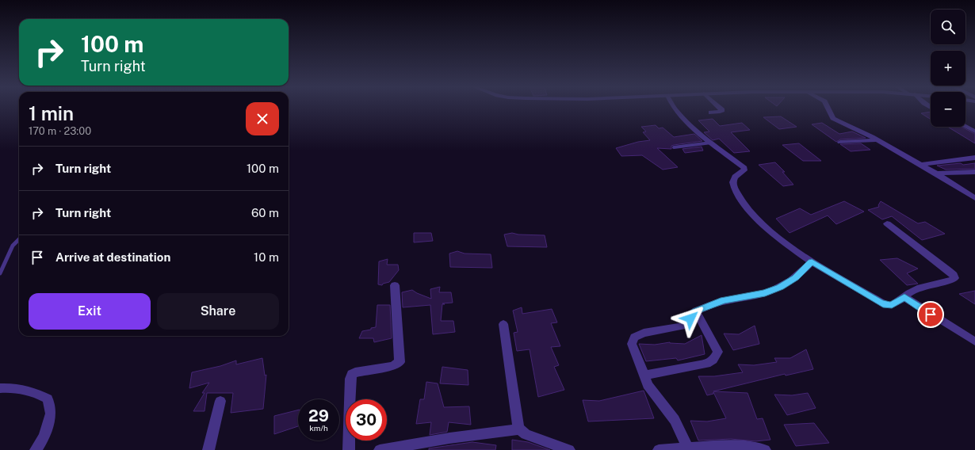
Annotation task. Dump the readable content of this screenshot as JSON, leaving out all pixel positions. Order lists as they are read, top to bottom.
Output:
{
  "page": {
    "map_buttons": ["+", "−"],
    "turn": ["100 m", "Turn right"],
    "heading": ["1 min", "170 m · 23:00"],
    "list": [
      {
        "name": "Turn right",
        "value": "100 m"
      },
      {
        "name": "Turn right",
        "value": "60 m"
      },
      {
        "name": "Arrive at destination",
        "value": "10 m"
      }
    ],
    "buttons": ["Exit", "Share"],
    "speed": "29 km/h",
    "limit": "30"
  }
}
